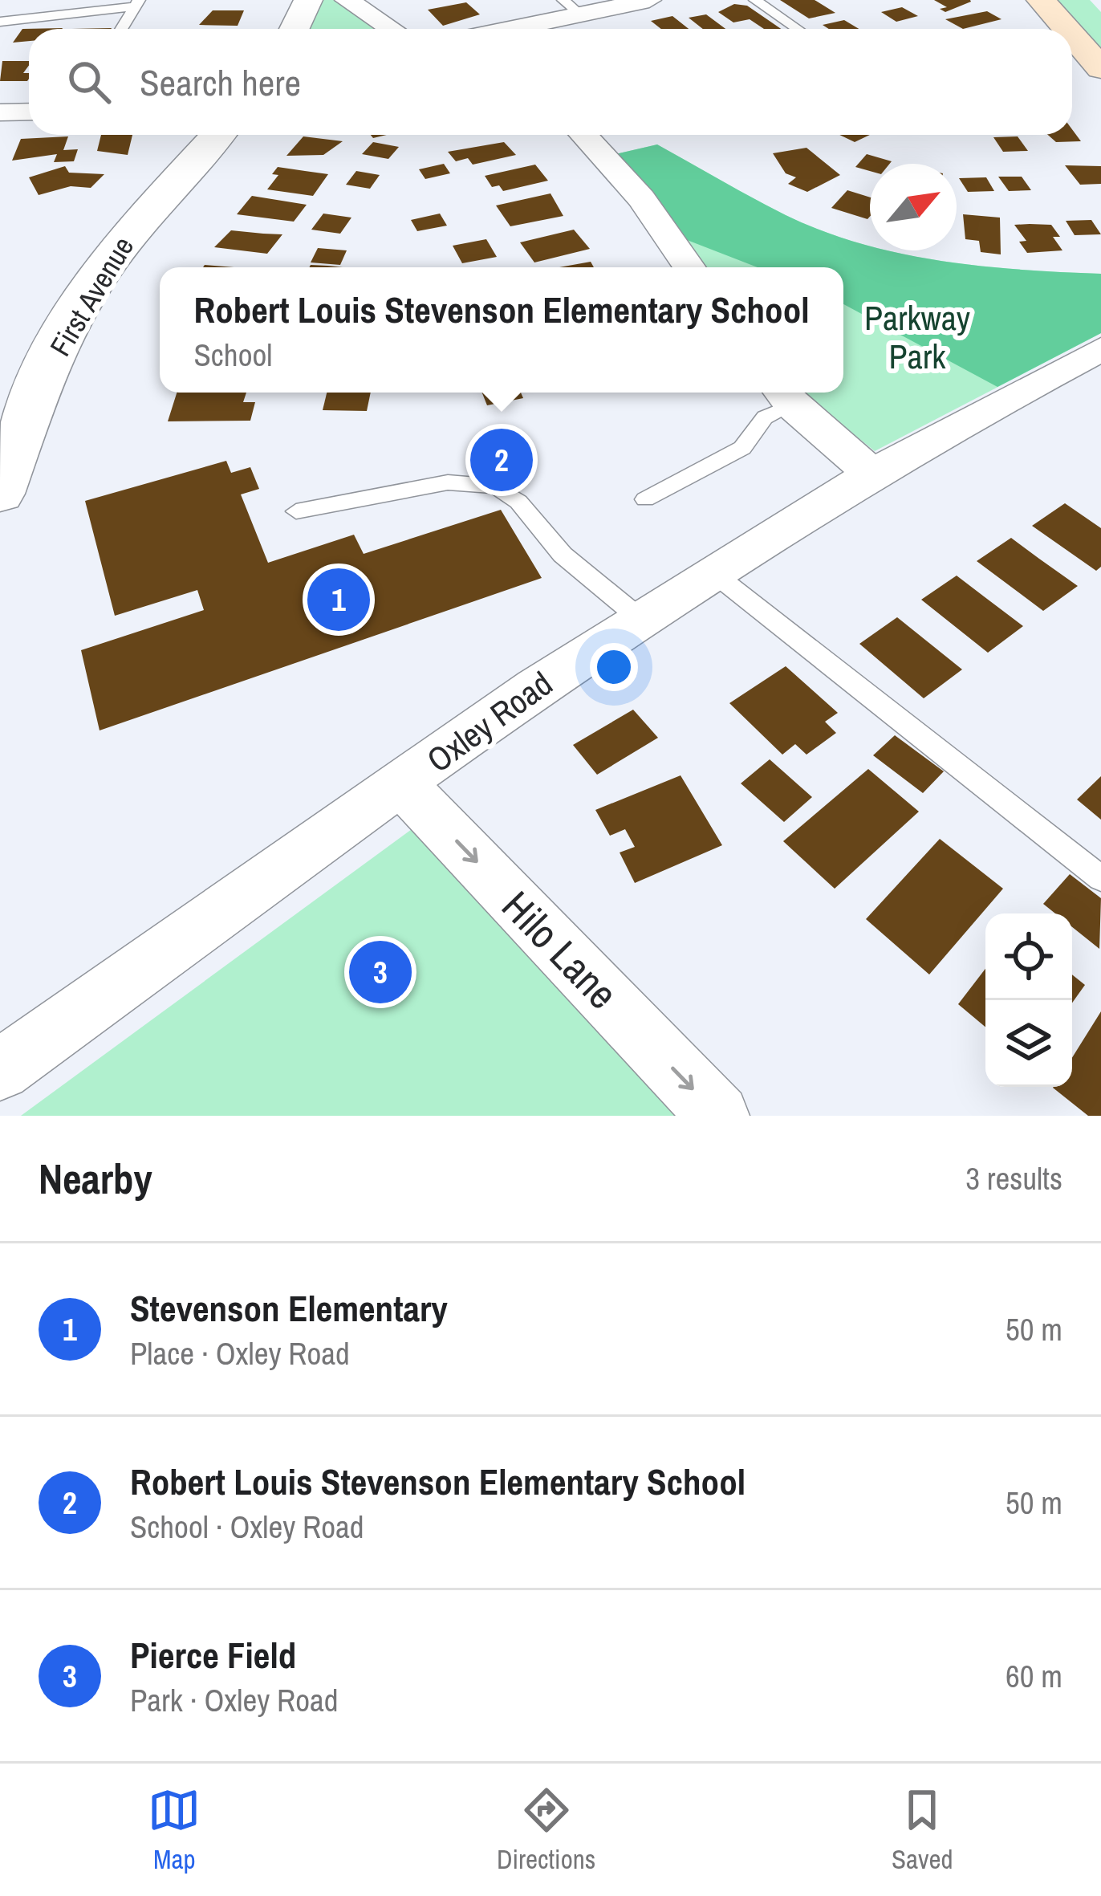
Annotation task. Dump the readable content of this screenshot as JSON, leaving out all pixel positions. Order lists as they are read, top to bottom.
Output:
{
  "streets": {
    "street": ["First Avenue", "Oxley Road", "Hilo Lane"]
  },
  "crossings": [
    ["Oxley Road", "Hilo Lane"]
  ],
  "one_way": ["Hilo Lane"],
  "parks": ["Parkway Park"],
  "north": "top right",
  "page": {
    "search": "Search here",
    "popup": ["Robert Louis Stevenson Elementary School", "School"],
    "pins": ["2", "1", "3"],
    "heading": ["Nearby", "3 results"],
    "list": [
      {
        "mark": "1",
        "name": "Stevenson Elementary",
        "note": "Place · Oxley Road",
        "value": "50 m"
      },
      {
        "mark": "2",
        "name": "Robert Louis Stevenson Elementary School",
        "note": "School · Oxley Road",
        "value": "50 m"
      },
      {
        "mark": "3",
        "name": "Pierce Field",
        "note": "Park · Oxley Road",
        "value": "60 m"
      }
    ],
    "nav": ["Map", "Directions", "Saved"]
  }
}
